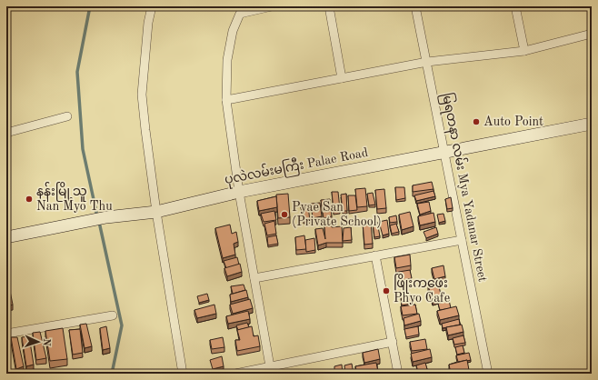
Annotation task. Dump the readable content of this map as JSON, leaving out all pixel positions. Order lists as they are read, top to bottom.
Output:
{
  "streets": {
    "street": ["ပုလဲလမ်းမကြီး Palae Road", "မြရတနာ လမ်း Mya Yadanar Street"]
  },
  "crossings": [
    ["ပုလဲလမ်းမကြီး Palae Road", "မြရတနာ လမ်း Mya Yadanar Street"]
  ],
  "places": [
    "Auto Point",
    "နန်းမြို့သူ Nan Myo Thu",
    "Pyae San (Private School)",
    "ဖြိုးကဖေး Phyo Cafe"
  ],
  "north": "right"
}
